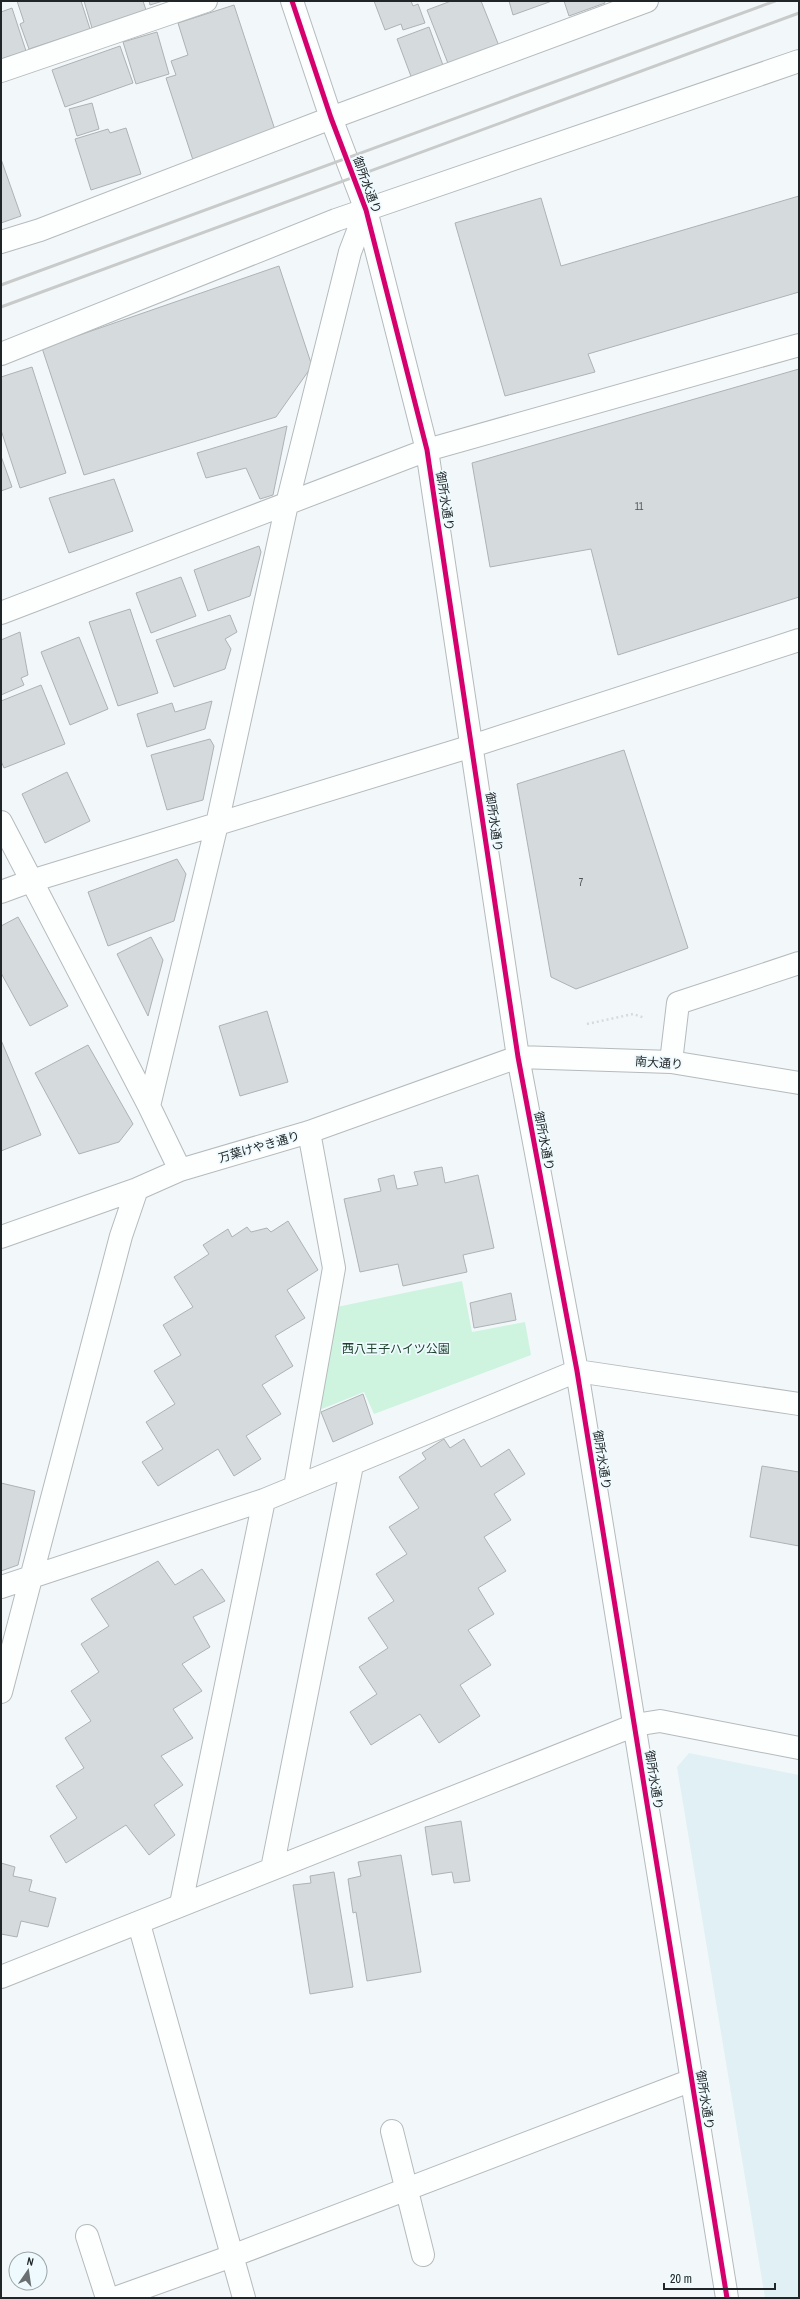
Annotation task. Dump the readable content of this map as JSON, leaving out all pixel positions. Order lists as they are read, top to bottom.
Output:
{
  "streets": {
    "street": ["御所水通り", "南大通り", "万葉けやき通り"]
  },
  "crossings": [
    ["御所水通り", "南大通り"],
    ["御所水通り", "万葉けやき通り"],
    ["南大通り", "万葉けやき通り"]
  ],
  "parks": ["西八王子ハイツ公園"],
  "house_numbers": ["11", "7"],
  "scale_bar": "20 m",
  "north": "top"
}
